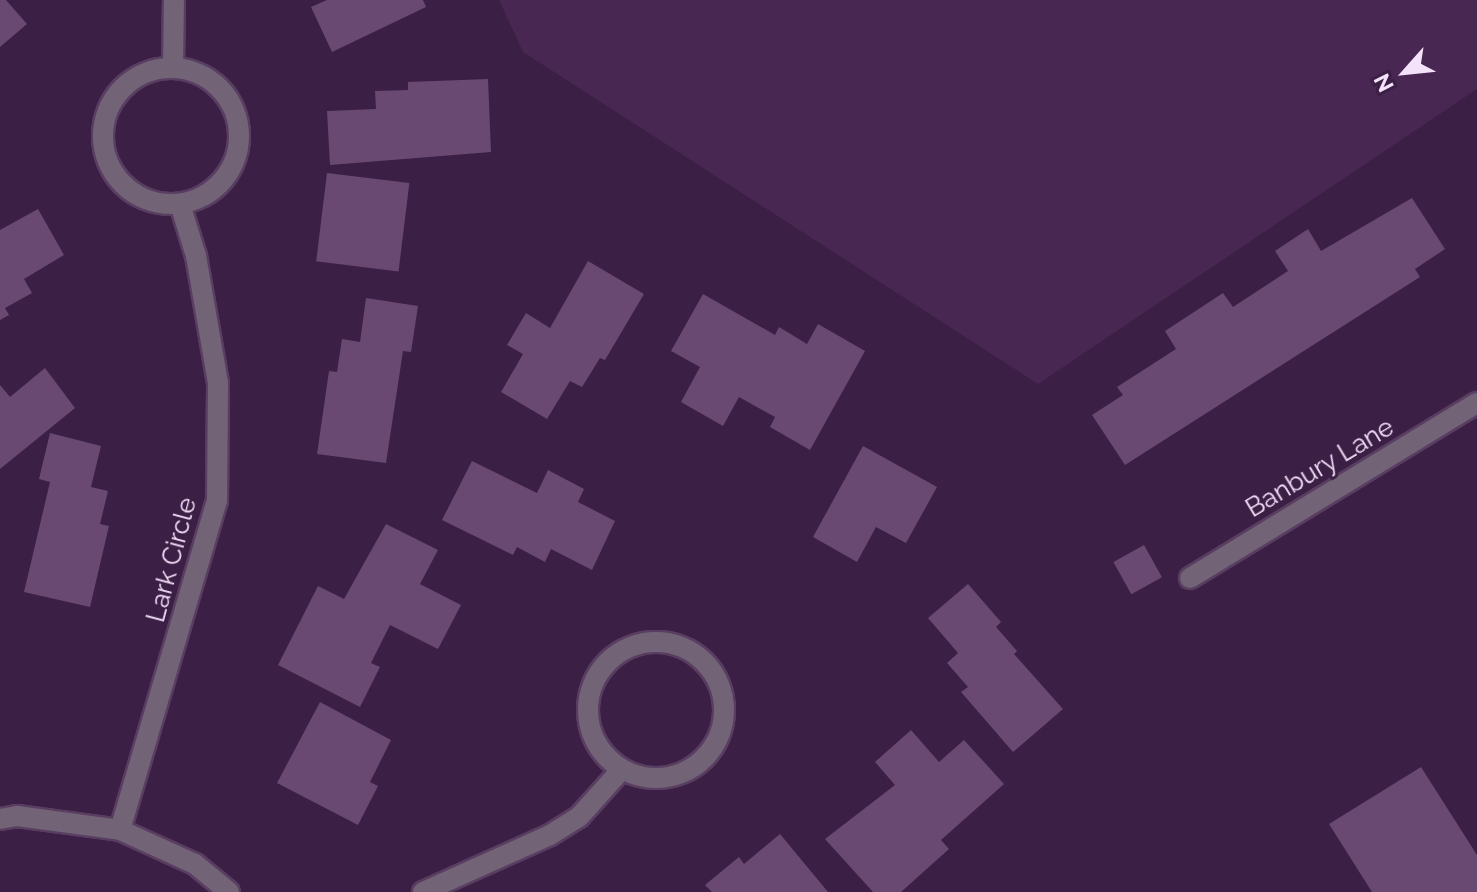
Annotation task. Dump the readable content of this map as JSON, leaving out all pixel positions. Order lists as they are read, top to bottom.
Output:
{
  "streets": {
    "street": ["Banbury Lane", "Lark Circle"]
  },
  "north": "bottom left"
}
